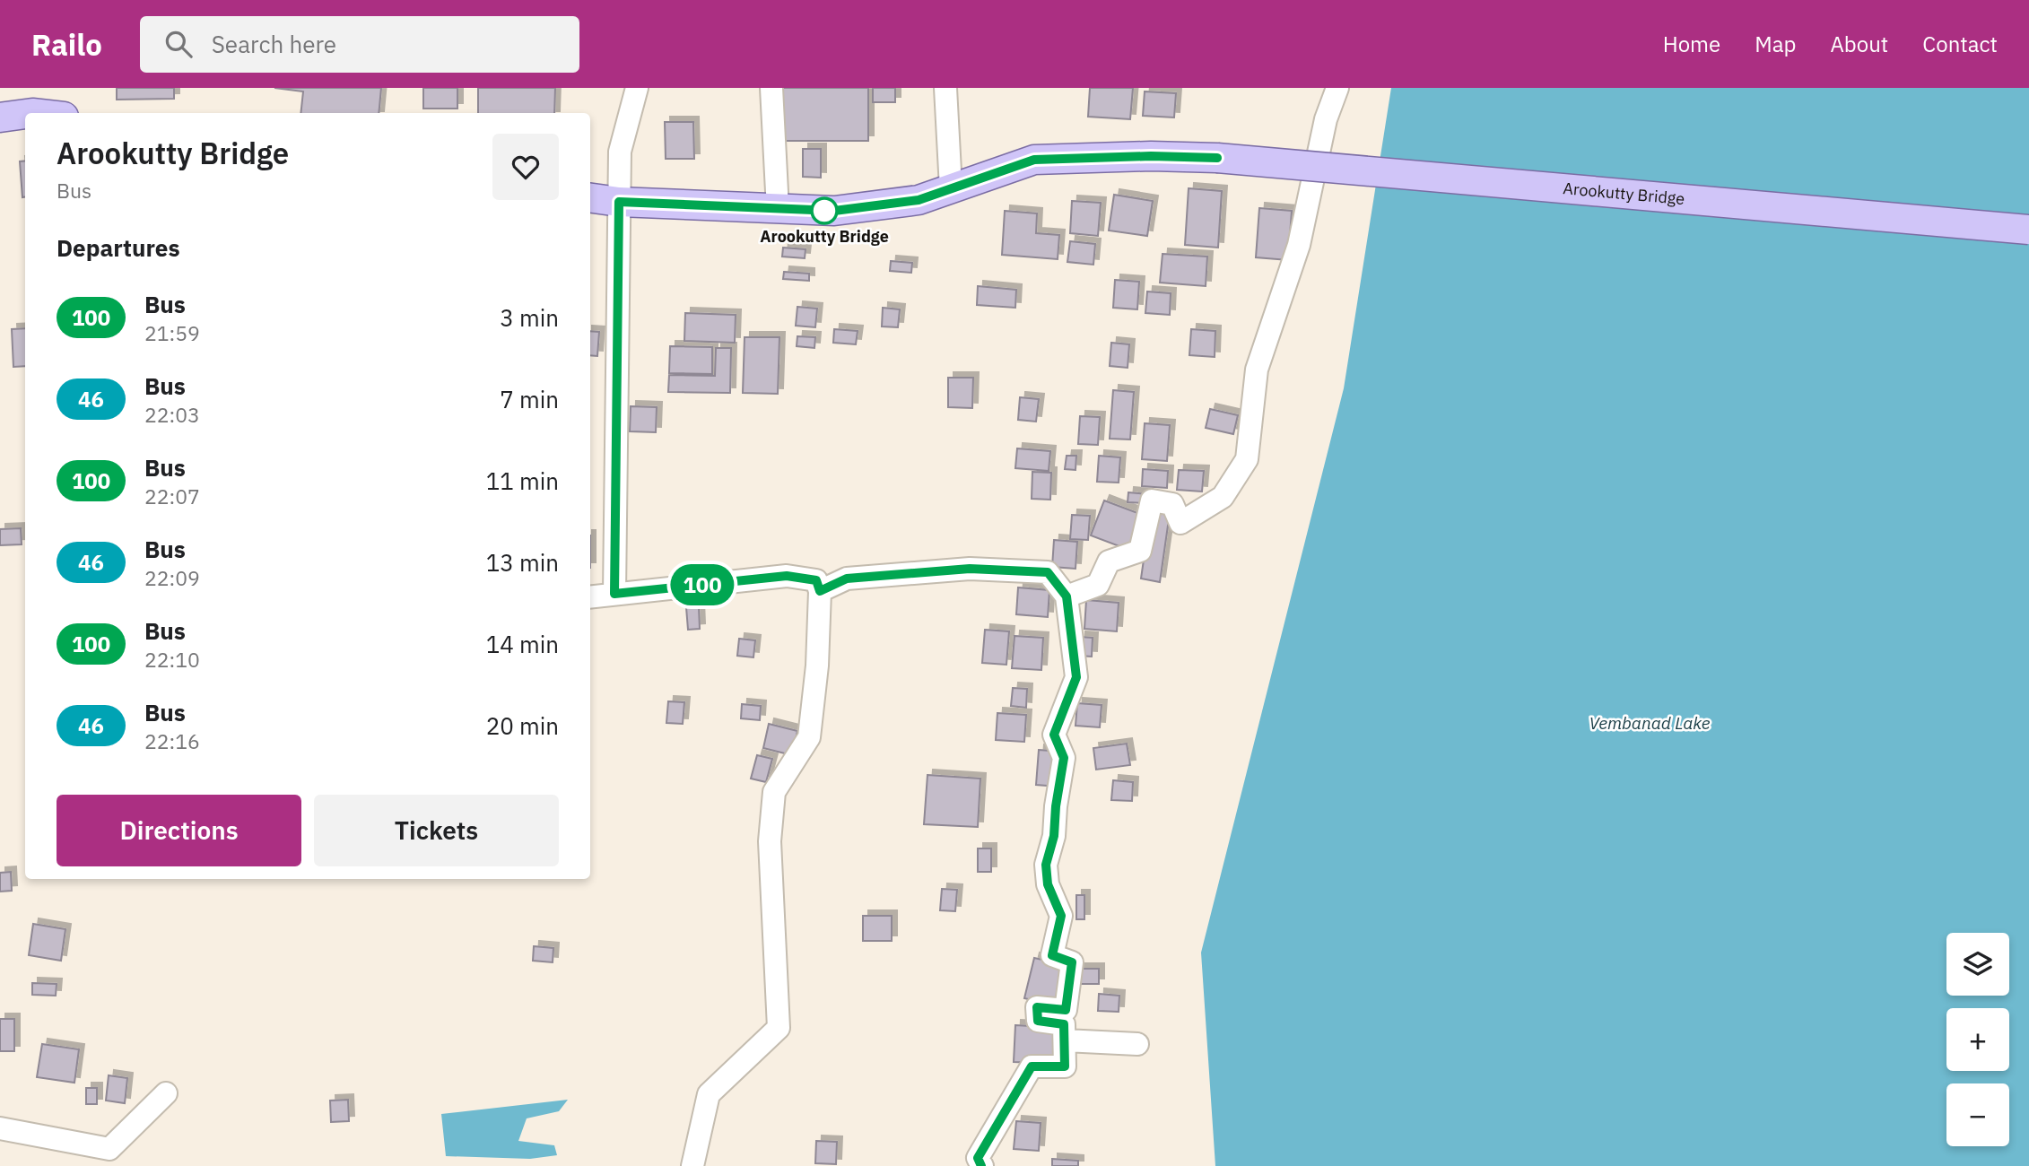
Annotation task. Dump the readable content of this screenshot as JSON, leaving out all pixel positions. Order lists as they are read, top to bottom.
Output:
{
  "streets": {
    "main road": ["Arookutty Bridge"]
  },
  "water": ["Vembanad Lake"],
  "places": ["Arookutty Bridge"],
  "lines": ["bus line 100"],
  "page": {
    "header": "Railo",
    "search": "Search here",
    "nav": [
      "Home",
      "Map",
      "About",
      "Contact"
    ],
    "on_map": "100",
    "heading": [
      ["Arookutty Bridge", "Bus"],
      "Departures"
    ],
    "list": [
      {
        "mark": "100",
        "name": "Bus",
        "note": "21:59",
        "value": "3 min"
      },
      {
        "mark": "46",
        "name": "Bus",
        "note": "22:03",
        "value": "7 min"
      },
      {
        "mark": "100",
        "name": "Bus",
        "note": "22:07",
        "value": "11 min"
      },
      {
        "mark": "46",
        "name": "Bus",
        "note": "22:09",
        "value": "13 min"
      },
      {
        "mark": "100",
        "name": "Bus",
        "note": "22:10",
        "value": "14 min"
      },
      {
        "mark": "46",
        "name": "Bus",
        "note": "22:16",
        "value": "20 min"
      }
    ],
    "buttons": ["Directions", "Tickets"],
    "map_buttons": ["+", "−"]
  }
}
